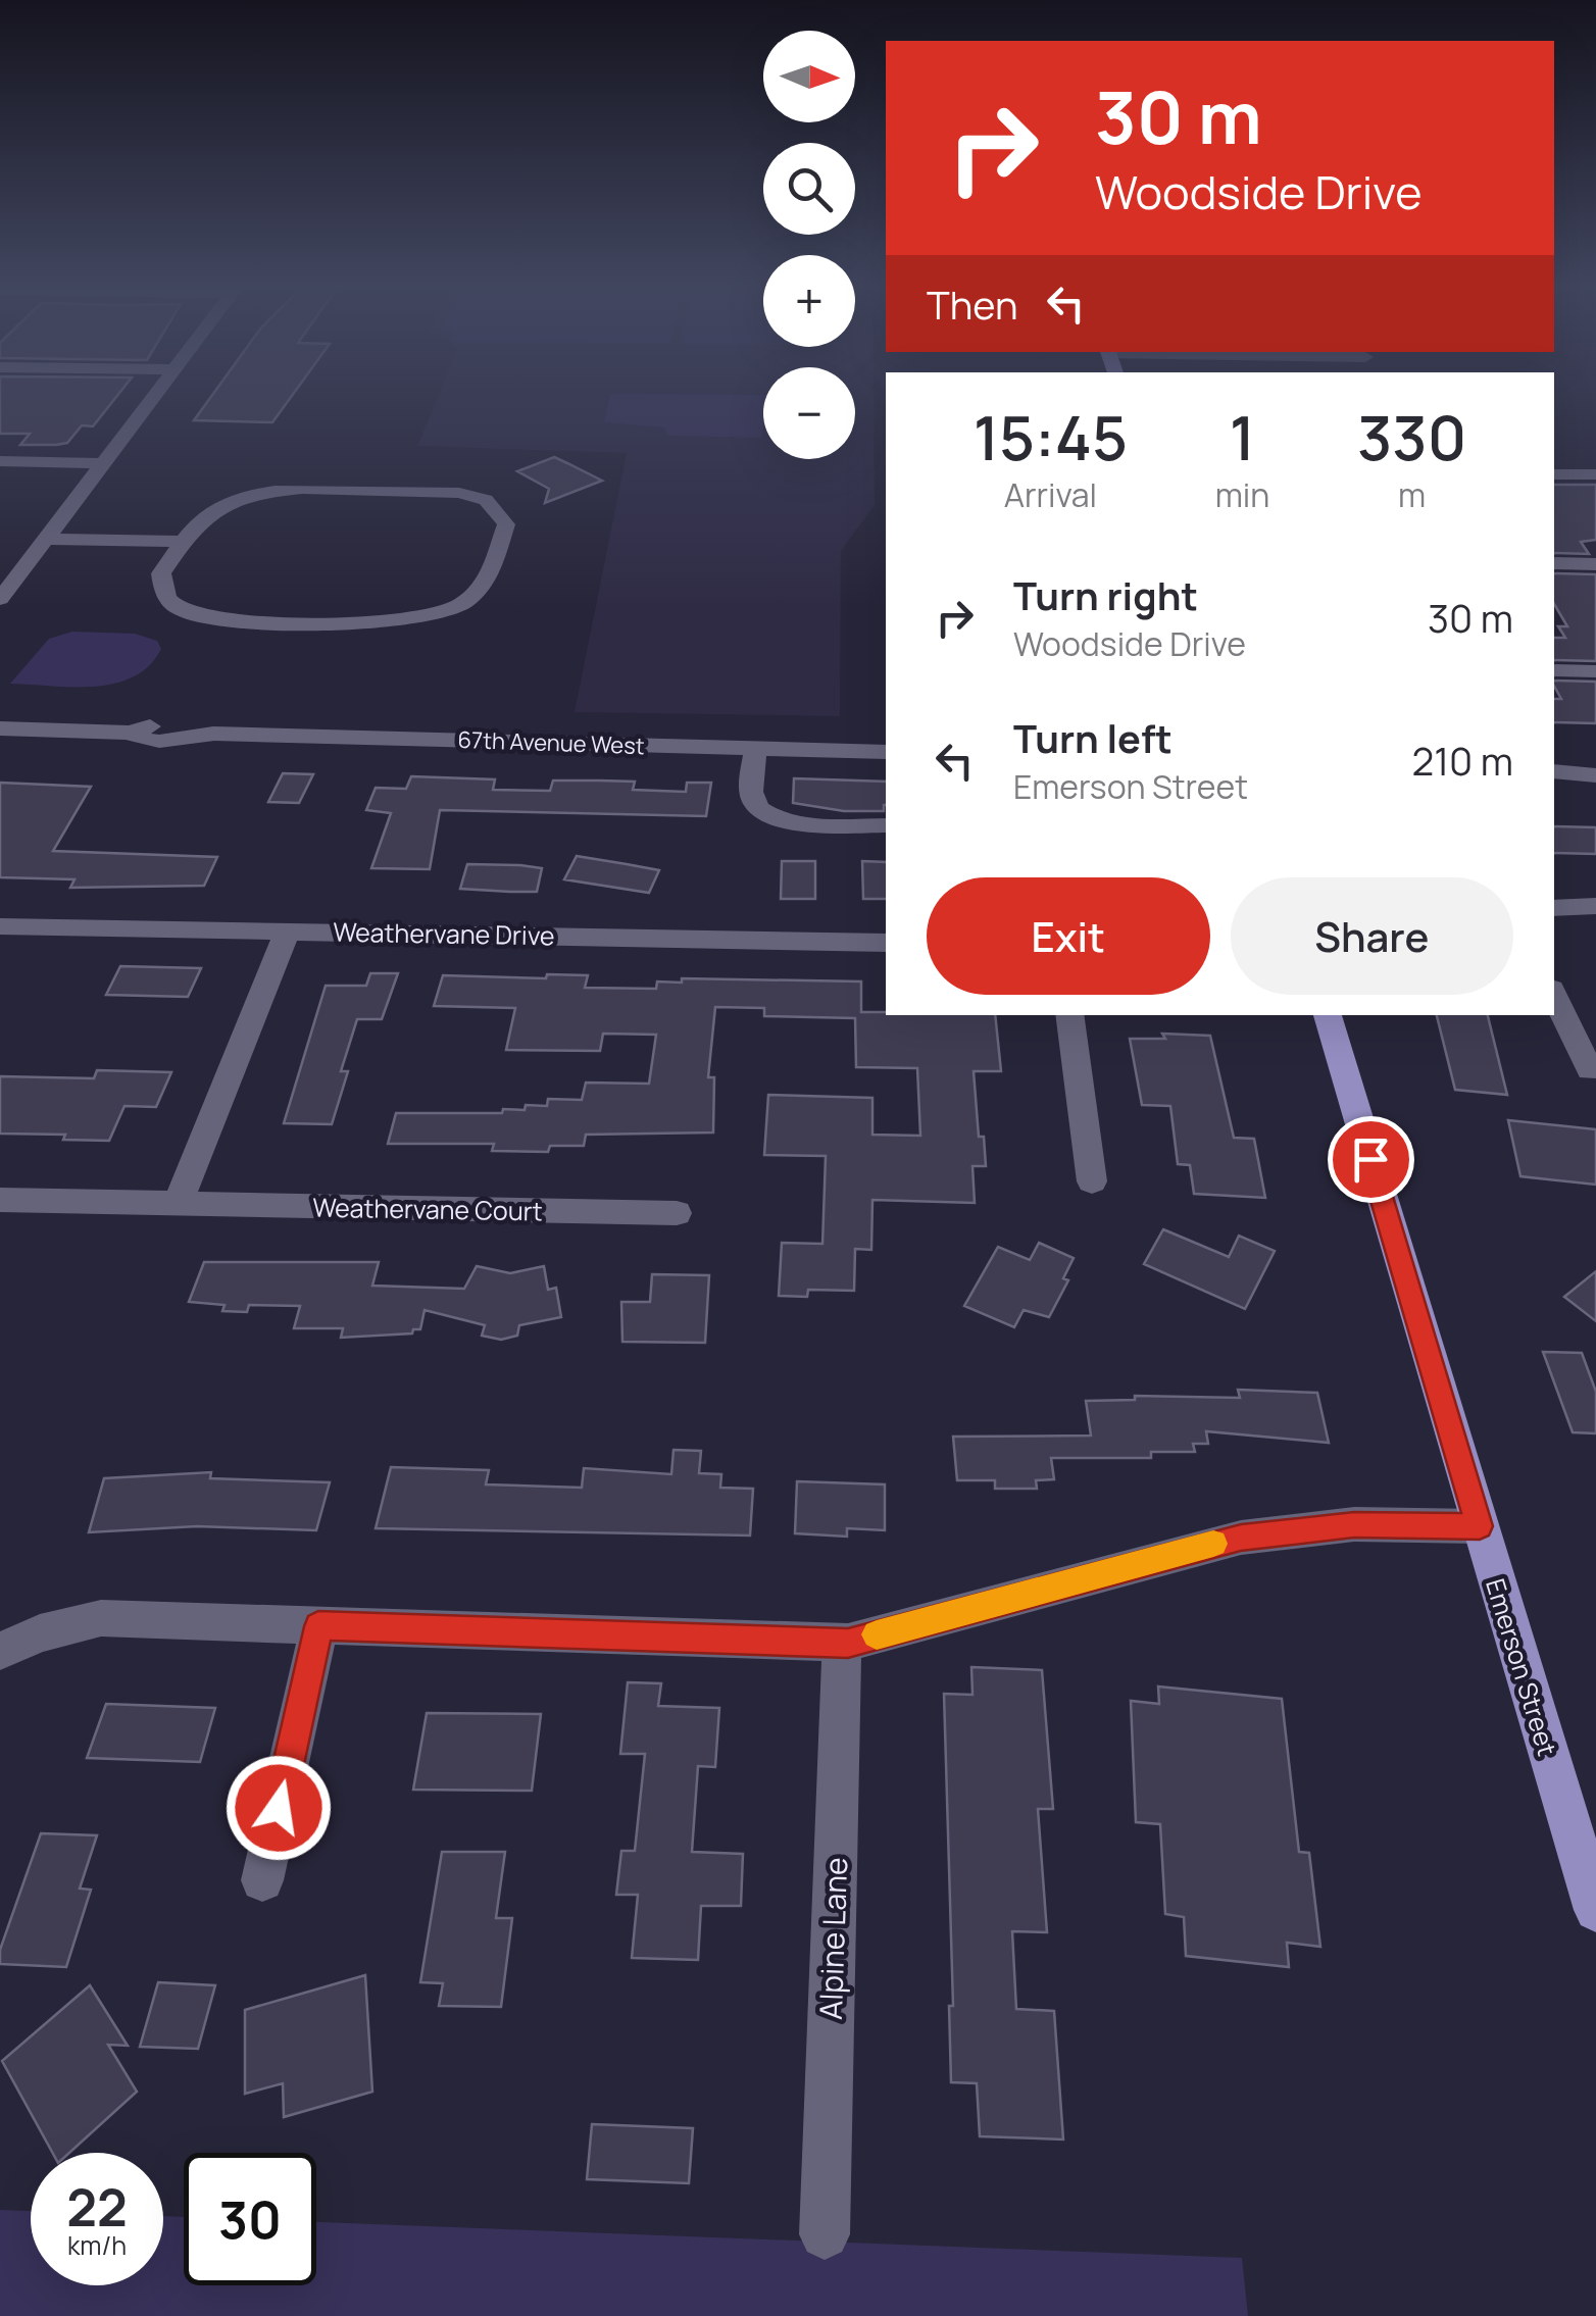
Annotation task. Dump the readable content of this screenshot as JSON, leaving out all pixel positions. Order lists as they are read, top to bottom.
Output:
{
  "streets": {
    "main road": ["Emerson Street"],
    "street": [
      "67th Avenue West",
      "Weathervane Drive",
      "Weathervane Court",
      "Alpine Lane"
    ]
  },
  "north": "right",
  "page": {
    "map_buttons": ["+", "−"],
    "turn": ["30 m", "Woodside Drive"],
    "then": "Then",
    "eta": [
      "15:45",
      "Arrival",
      "1",
      "min",
      "330",
      "m"
    ],
    "list": [
      {
        "name": "Turn right",
        "note": "Woodside Drive",
        "value": "30 m"
      },
      {
        "name": "Turn left",
        "note": "Emerson Street",
        "value": "210 m"
      }
    ],
    "buttons": ["Exit", "Share"],
    "speed": "22 km/h",
    "limit": "30"
  }
}
